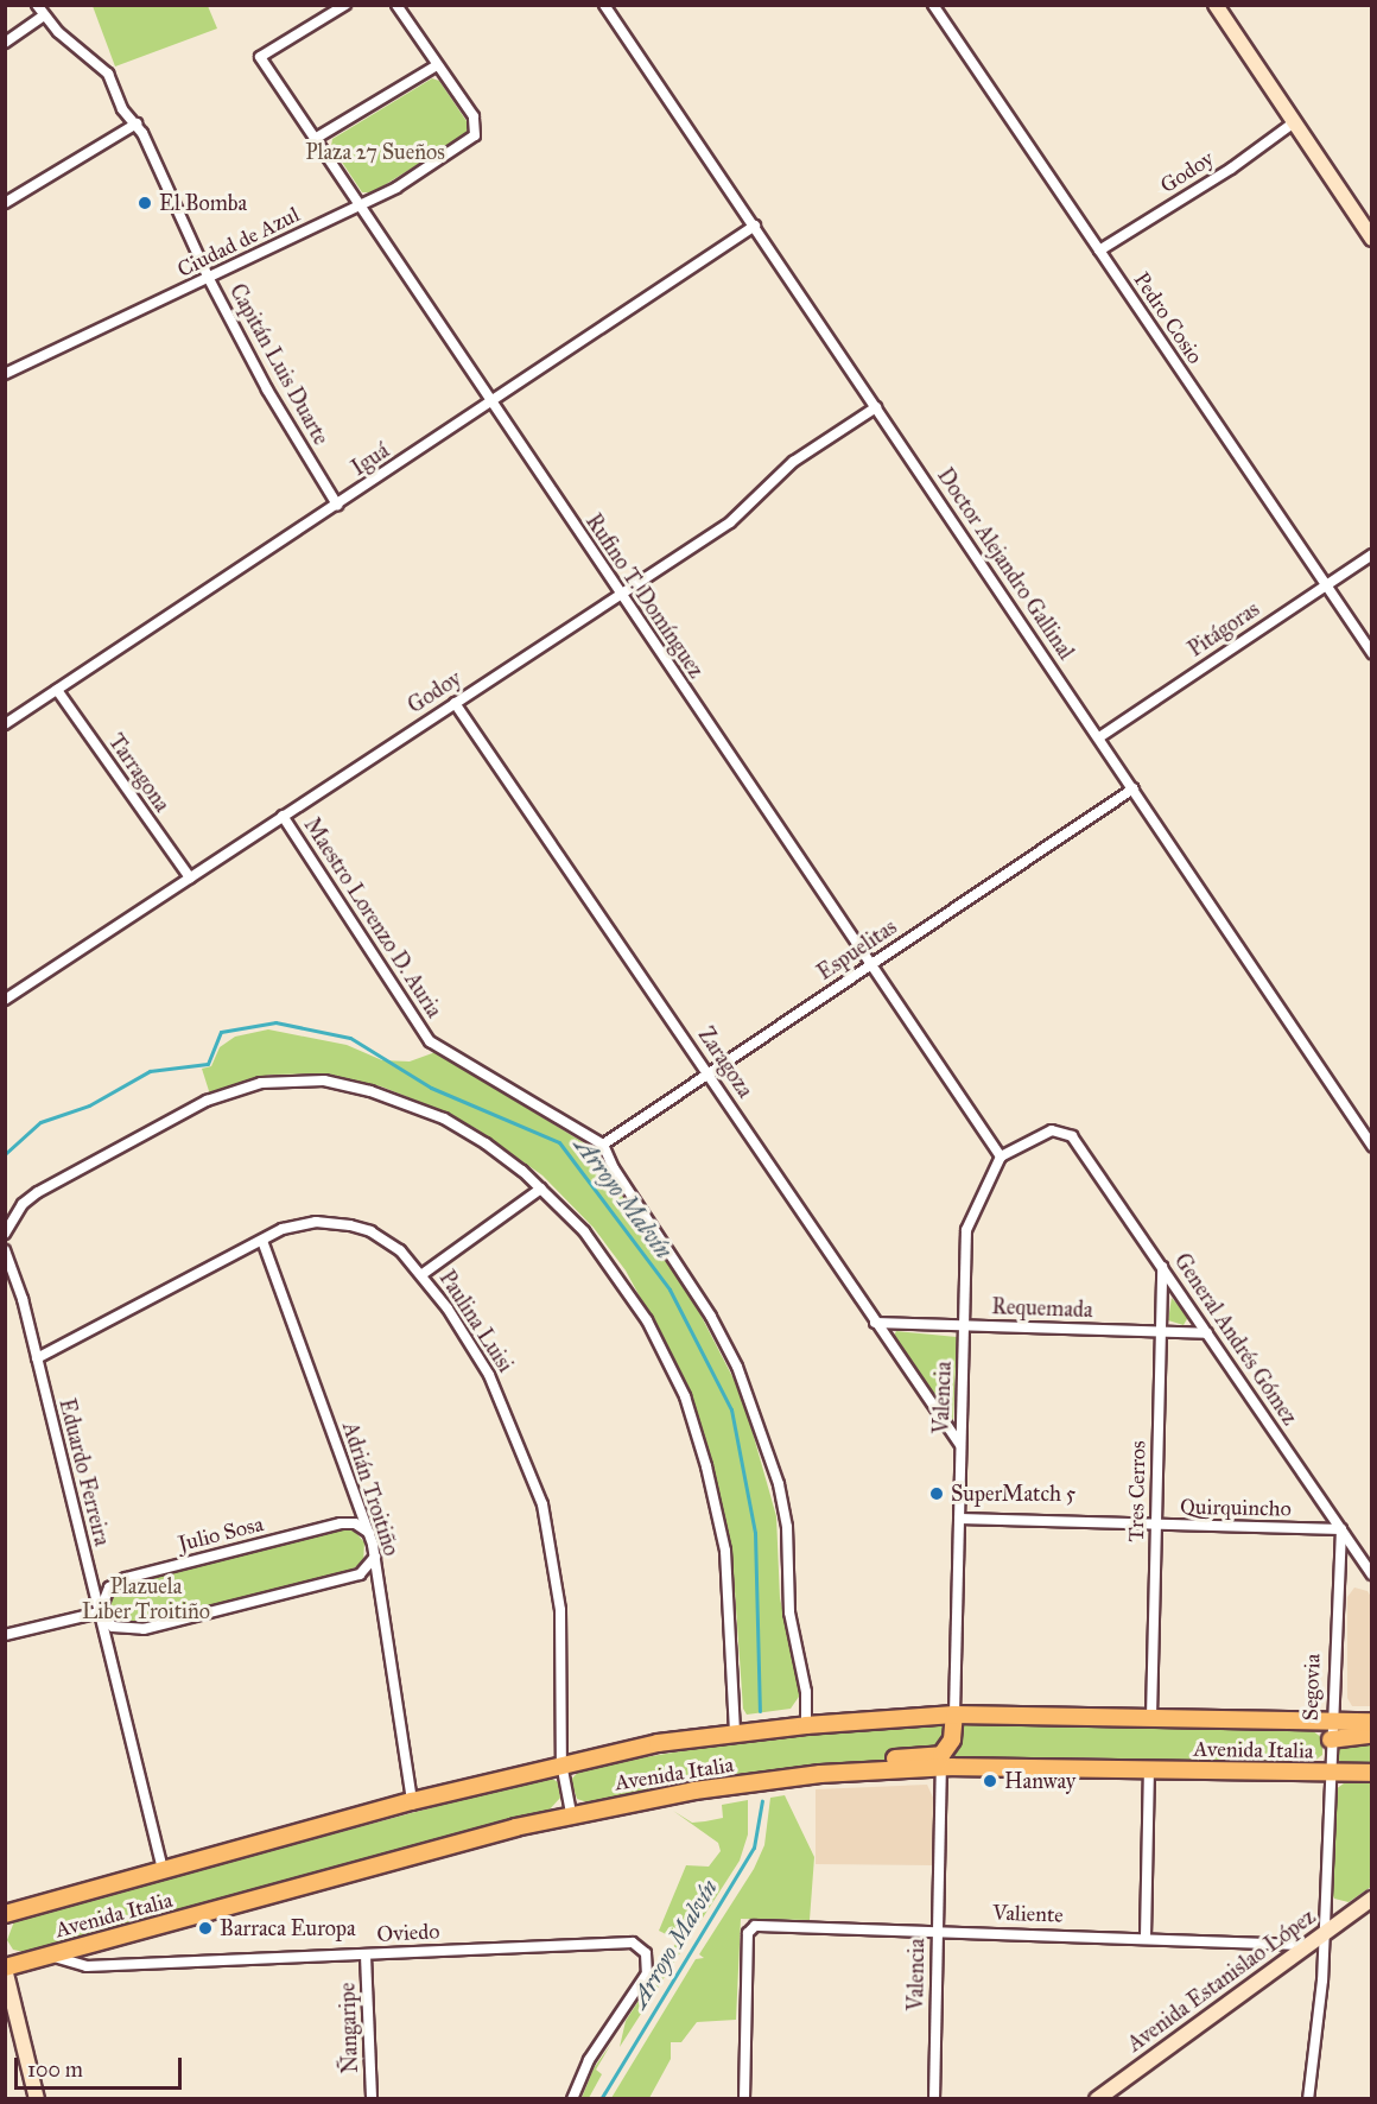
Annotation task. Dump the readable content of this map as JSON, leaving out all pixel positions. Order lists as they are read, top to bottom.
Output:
{
  "streets": {
    "main road": ["Avenida Italia"],
    "street": [
      "Godoy",
      "Ciudad de Azul",
      "Pedro Cosio",
      "Capitán Luis Duarte",
      "Iguá",
      "Doctor Alejandro Gallinal",
      "Rufino T. Domínguez",
      "Pitágoras",
      "Tarragona",
      "Maestro Lorenzo D. Auria",
      "Espuelitas",
      "Zaragoza",
      "Requemada",
      "Paulina Luisi",
      "General Andrés Gómez",
      "Valencia",
      "Eduardo Ferreira",
      "Adrián Troitiño",
      "Tres Cerros",
      "Quirquincho",
      "Julio Sosa",
      "Segovia",
      "Valiente",
      "Oviedo",
      "Avenida Estanislao López",
      "Ñangaripe"
    ]
  },
  "crossings": [
    ["Godoy", "Pedro Cosio"],
    ["Godoy", "Doctor Alejandro Gallinal"],
    ["Godoy", "Rufino T. Domínguez"],
    ["Godoy", "Tarragona"],
    ["Godoy", "Maestro Lorenzo D. Auria"],
    ["Godoy", "Zaragoza"],
    ["Ciudad de Azul", "Capitán Luis Duarte"],
    ["Ciudad de Azul", "Rufino T. Domínguez"],
    ["Pedro Cosio", "Pitágoras"],
    ["Capitán Luis Duarte", "Iguá"],
    ["Iguá", "Doctor Alejandro Gallinal"],
    ["Iguá", "Rufino T. Domínguez"],
    ["Iguá", "Tarragona"],
    ["Doctor Alejandro Gallinal", "Pitágoras"],
    ["Doctor Alejandro Gallinal", "Espuelitas"],
    ["Rufino T. Domínguez", "Espuelitas"],
    ["Rufino T. Domínguez", "General Andrés Gómez"],
    ["Rufino T. Domínguez", "Valencia"],
    ["Maestro Lorenzo D. Auria", "Espuelitas"],
    ["Espuelitas", "Zaragoza"],
    ["Zaragoza", "Requemada"],
    ["Zaragoza", "Valencia"],
    ["Requemada", "General Andrés Gómez"],
    ["Requemada", "Valencia"],
    ["Requemada", "Tres Cerros"],
    ["Paulina Luisi", "Eduardo Ferreira"],
    ["Paulina Luisi", "Adrián Troitiño"],
    ["Paulina Luisi", "Avenida Italia"],
    ["General Andrés Gómez", "Valencia"],
    ["General Andrés Gómez", "Tres Cerros"],
    ["General Andrés Gómez", "Quirquincho"],
    ["General Andrés Gómez", "Segovia"],
    ["Valencia", "Quirquincho"],
    ["Valencia", "Avenida Italia"],
    ["Valencia", "Valiente"],
    ["Eduardo Ferreira", "Julio Sosa"],
    ["Eduardo Ferreira", "Avenida Italia"],
    ["Adrián Troitiño", "Julio Sosa"],
    ["Adrián Troitiño", "Avenida Italia"],
    ["Tres Cerros", "Quirquincho"],
    ["Tres Cerros", "Avenida Italia"],
    ["Quirquincho", "Segovia"],
    ["Segovia", "Avenida Italia"],
    ["Segovia", "Avenida Estanislao López"],
    ["Avenida Italia", "Oviedo"],
    ["Valiente", "Avenida Estanislao López"],
    ["Oviedo", "Ñangaripe"]
  ],
  "water": ["Arroyo Malvín"],
  "parks": ["Plaza 27 Sueños", "Plazuela Liber Troitiño"],
  "places": [
    "El Bomba",
    "SuperMatch 5",
    "Hanway",
    "Barraca Europa"
  ],
  "scale_bar": "100 m"
}
